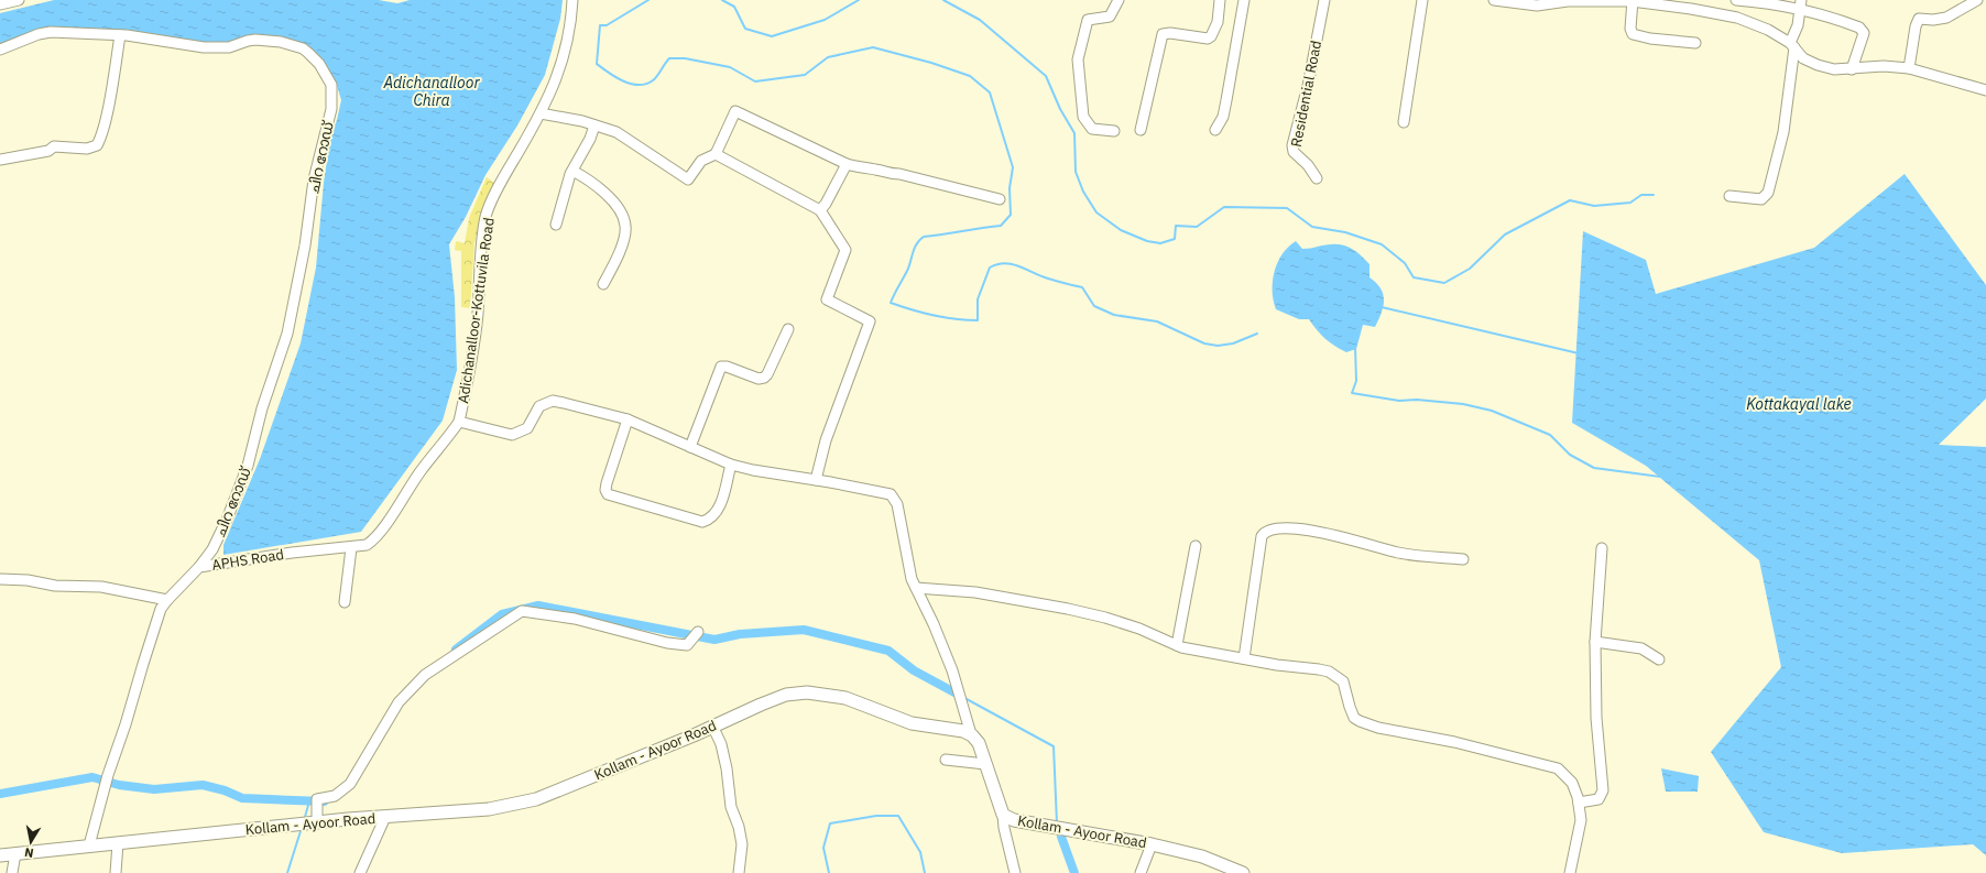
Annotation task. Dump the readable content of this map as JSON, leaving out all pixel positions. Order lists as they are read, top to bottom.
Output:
{
  "streets": {
    "main road": ["Kollam - Ayoor Road"],
    "street": [
      "Residential Road",
      "ചിറ റോഡ്",
      "Adichanalloor-Kottuvila Road",
      "APHS Road"
    ]
  },
  "crossings": [
    ["ചിറ റോഡ്", "APHS Road"],
    ["Adichanalloor-Kottuvila Road", "APHS Road"],
    ["Adichanalloor-Kottuvila Road", "Kollam - Ayoor Road"],
    ["APHS Road", "Kollam - Ayoor Road"]
  ],
  "water": ["Adichanalloor Chira", "Kottakayal lake"],
  "north": "bottom"
}
